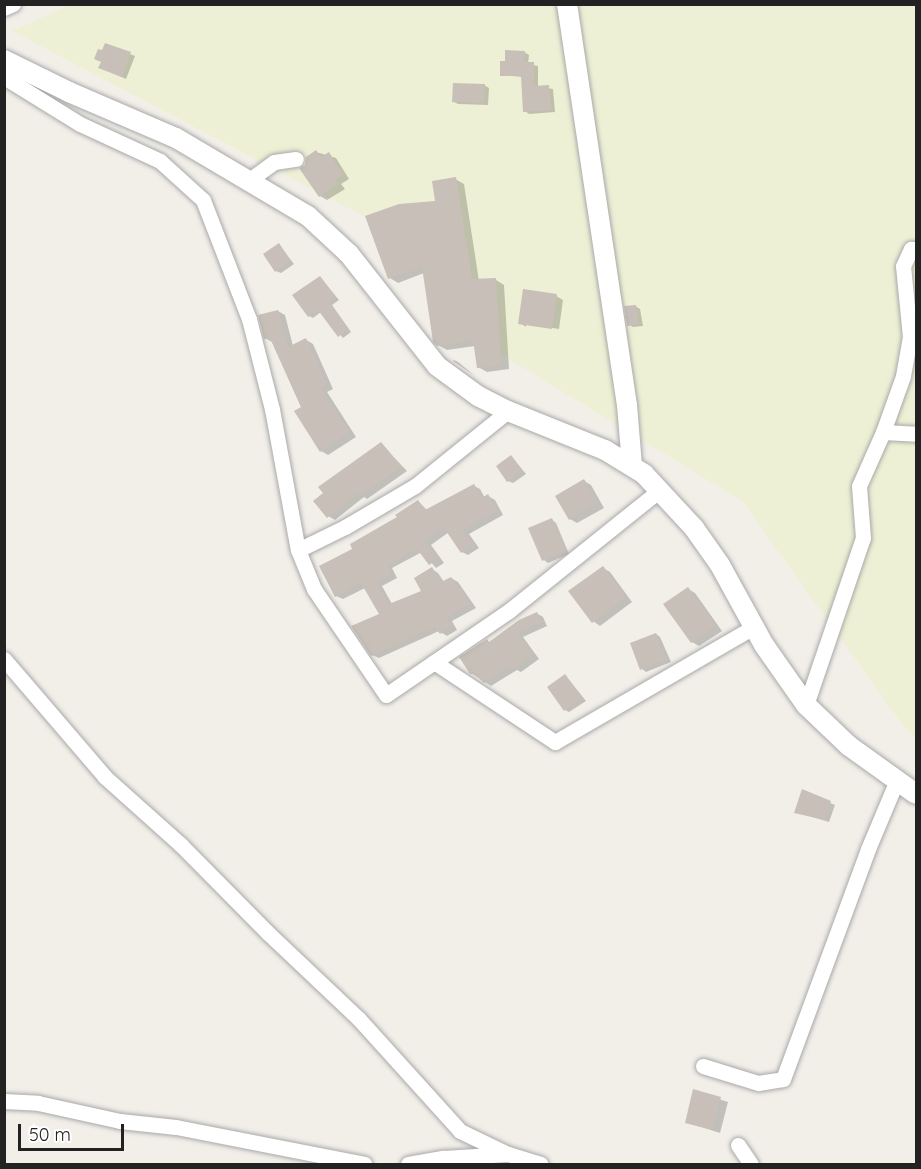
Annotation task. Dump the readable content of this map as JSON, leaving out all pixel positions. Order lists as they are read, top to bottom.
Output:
{
  "scale_bar": "50 m"
}
